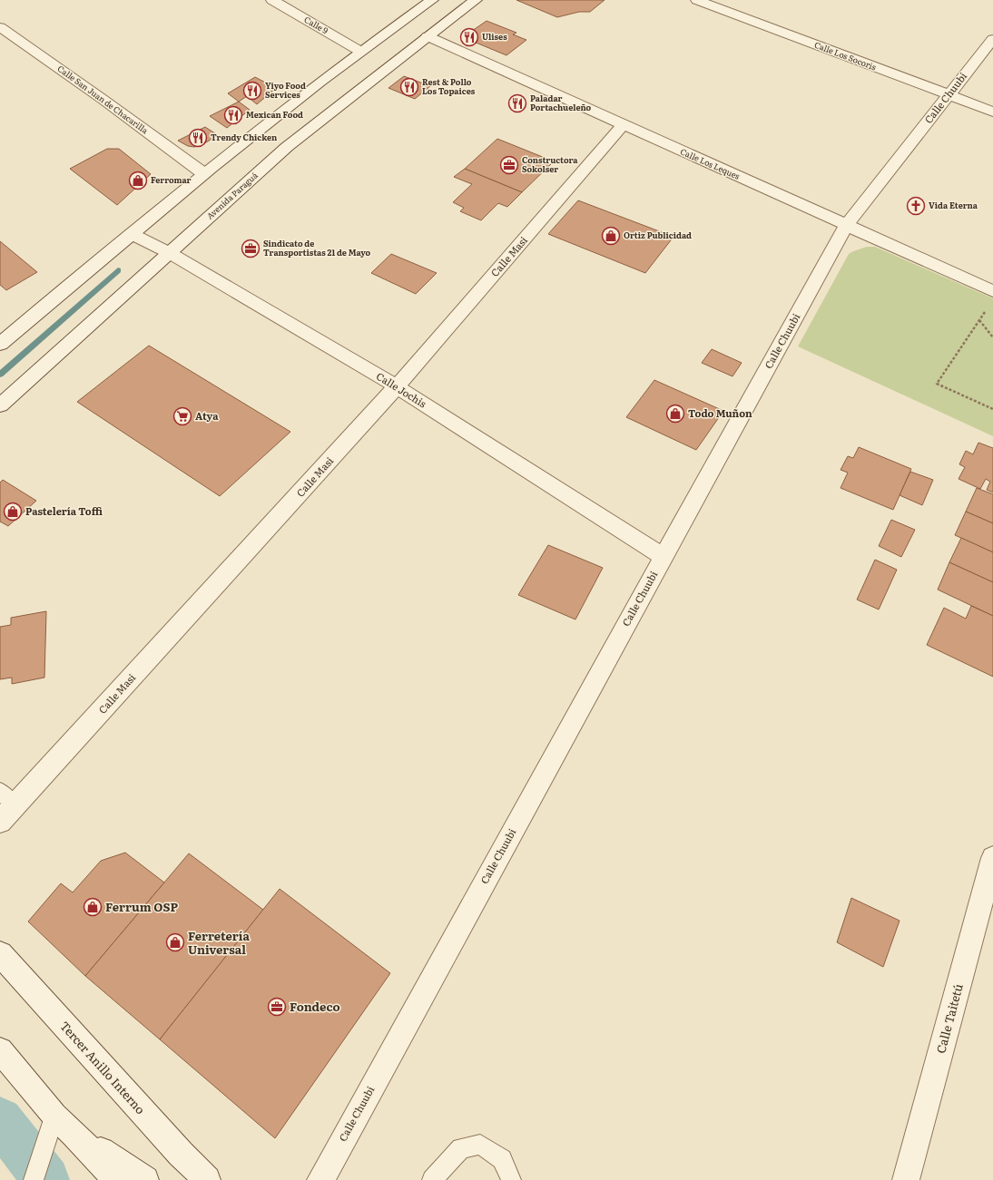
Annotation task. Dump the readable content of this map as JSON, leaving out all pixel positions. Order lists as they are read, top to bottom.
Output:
{
  "streets": {
    "street": [
      "Calle 9",
      "Calle Los Socoris",
      "Calle Chuubi",
      "Calle San Juan de Chacarilla",
      "Calle Los Leques",
      "Avenida Paraguá",
      "Calle Masi",
      "Calle Jochis",
      "Calle Taitetú",
      "Tercer Anillo Interno"
    ]
  },
  "crossings": [
    ["Calle Los Socoris", "Calle Chuubi"],
    ["Calle Chuubi", "Calle Los Leques"],
    ["Calle Chuubi", "Calle Jochis"],
    ["Calle Los Leques", "Avenida Paraguá"],
    ["Calle Los Leques", "Calle Masi"],
    ["Avenida Paraguá", "Calle Jochis"],
    ["Calle Masi", "Calle Jochis"]
  ],
  "places": {
    "restaurant": [
      "Ulises",
      "Rest & Pollo Los Topaices",
      "Yiyo Food Services",
      "Paladar Portachueleño",
      "Mexican Food",
      "Trendy Chicken"
    ],
    "office": ["Constructora Sokolser", "Sindicato de Transportistas 21 de Mayo", "Fondeco"],
    "shop": [
      "Ferromar",
      "Ortiz Publicidad",
      "Todo Muñon",
      "Pastelería Toffi",
      "Ferrum OSP",
      "Ferretería Universal"
    ],
    "church": ["Vida Eterna"],
    "supermarket": ["Atya"]
  }
}
